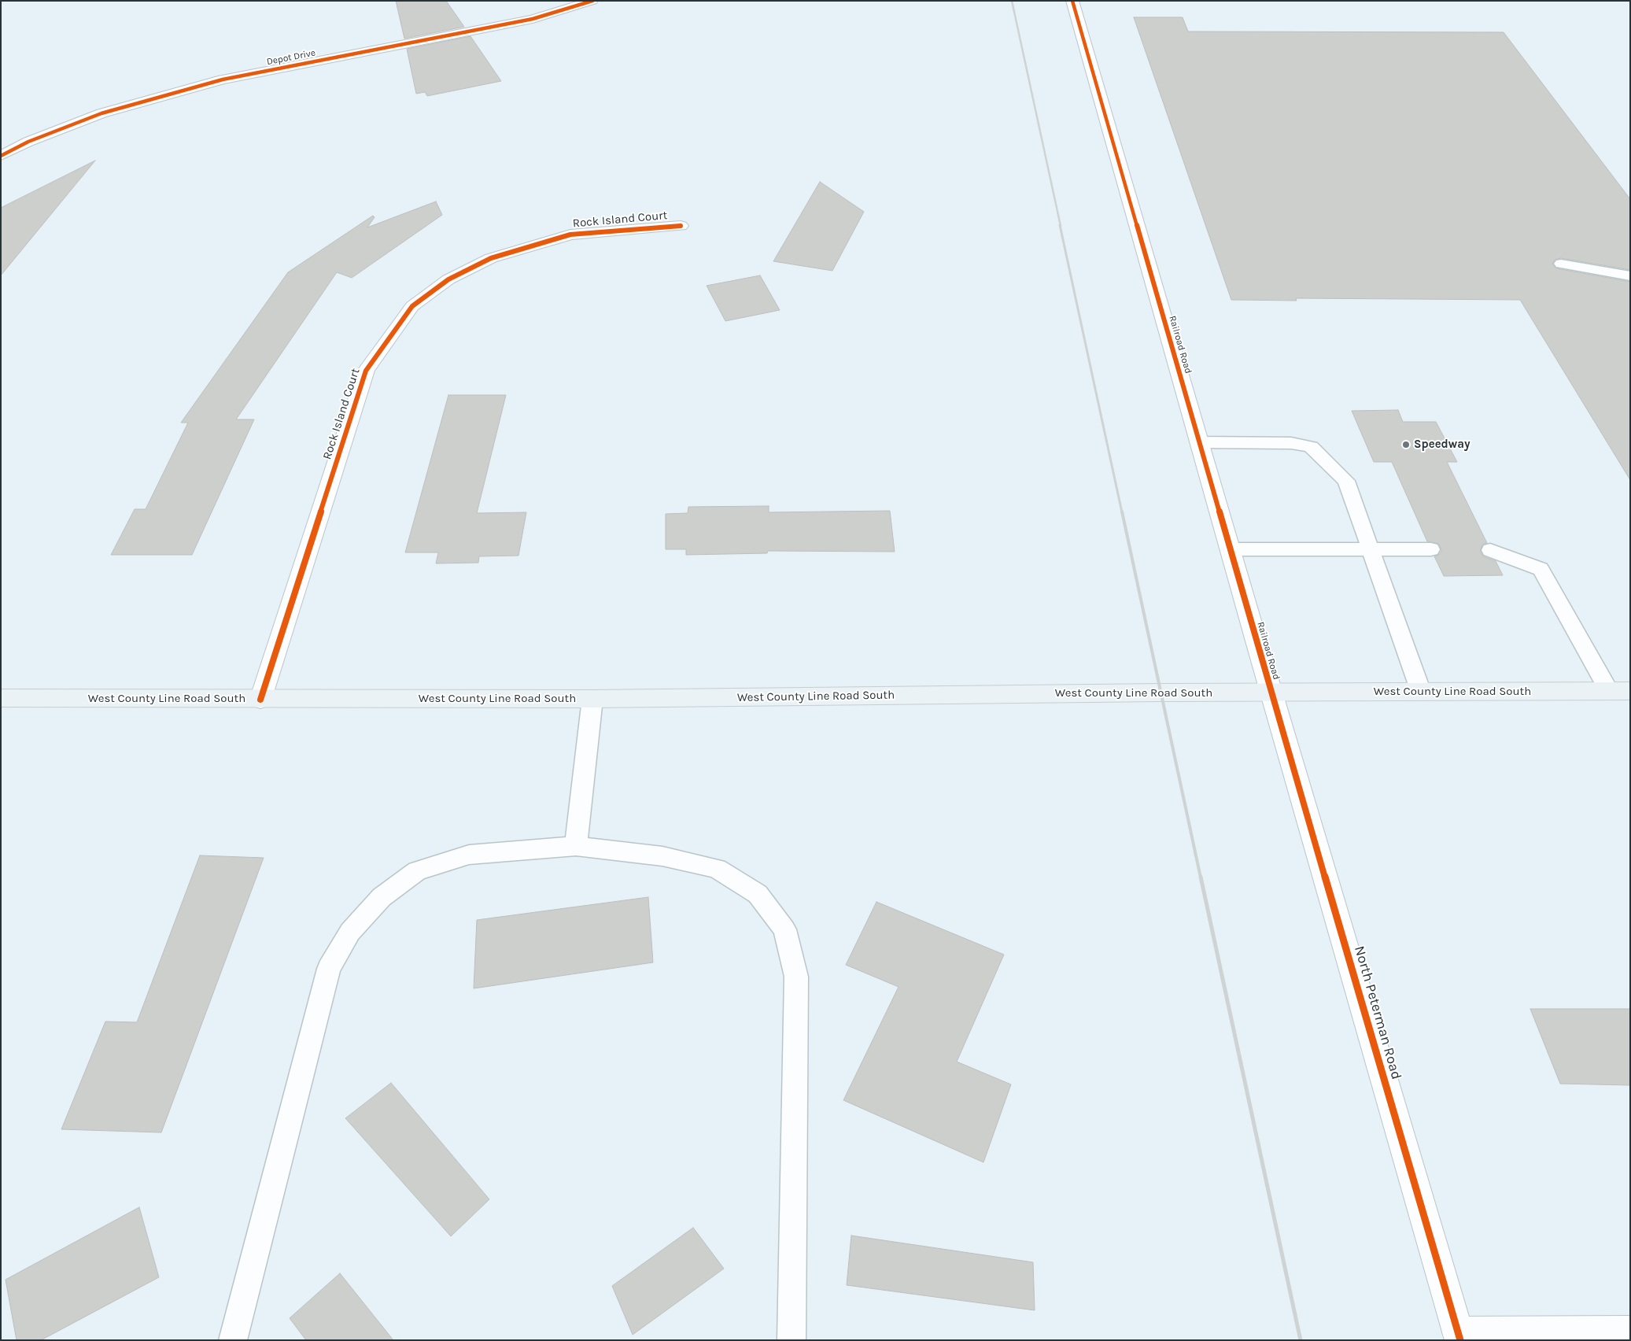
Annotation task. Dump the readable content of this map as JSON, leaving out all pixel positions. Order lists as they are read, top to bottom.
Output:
{
  "streets": {
    "main road": ["West County Line Road South"],
    "street": [
      "Depot Drive",
      "Rock Island Court",
      "Railroad Road",
      "North Peterman Road"
    ]
  },
  "crossings": [
    ["Rock Island Court", "West County Line Road South"],
    ["Railroad Road", "West County Line Road South"],
    ["Railroad Road", "North Peterman Road"],
    ["West County Line Road South", "North Peterman Road"]
  ],
  "places": ["Speedway"]
}
